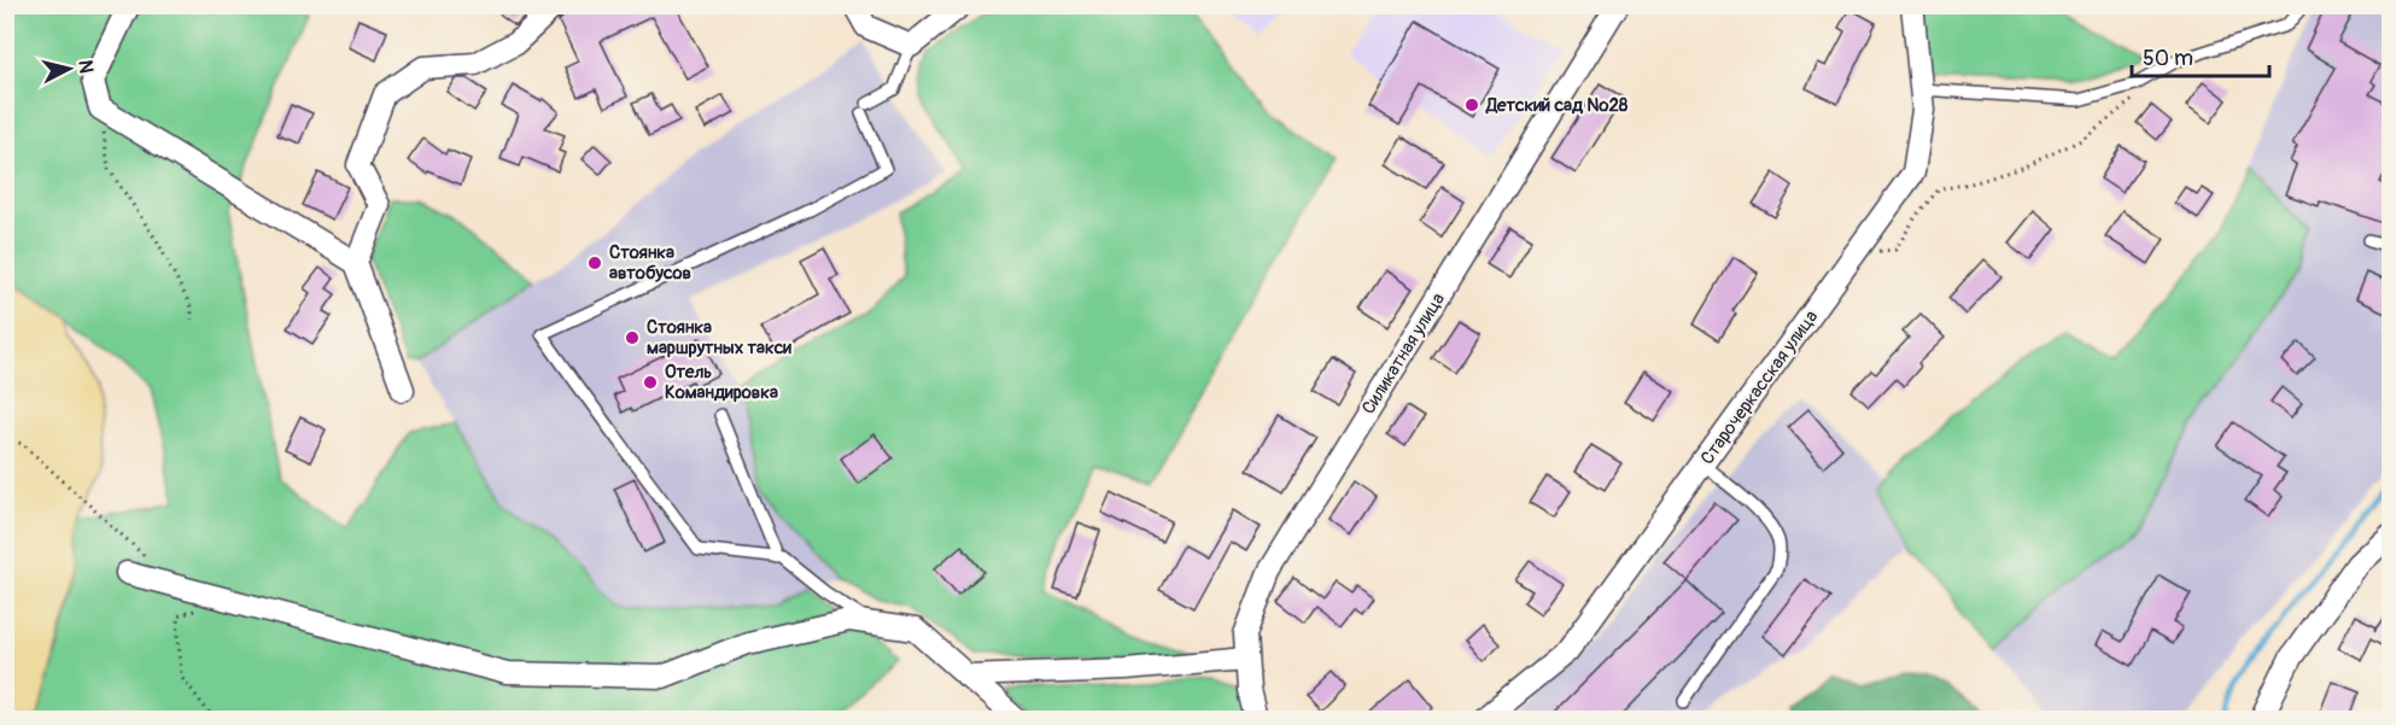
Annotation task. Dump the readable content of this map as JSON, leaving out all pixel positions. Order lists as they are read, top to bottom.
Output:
{
  "streets": {
    "street": ["Силикатная улица", "Старочеркасская улица"]
  },
  "places": [
    "Детский сад №28",
    "Стоянка автобусов",
    "Стоянка маршрутных такси",
    "Отель Командировка"
  ],
  "scale_bar": "50 m",
  "north": "right"
}
